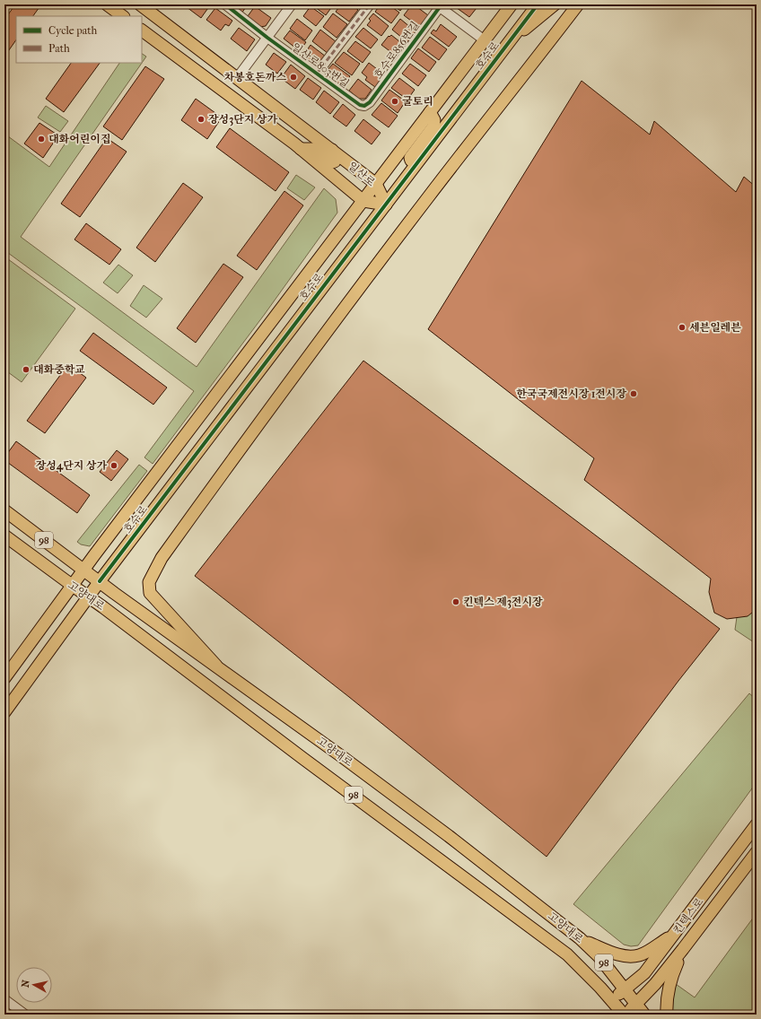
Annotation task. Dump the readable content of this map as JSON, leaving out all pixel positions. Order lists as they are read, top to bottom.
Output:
{
  "streets": {
    "main road": [
      "호수로",
      "일산로",
      "98",
      "고양대로",
      "킨텍스로"
    ],
    "street": ["호수로856번길", "일산로803번길"]
  },
  "crossings": [
    ["호수로856번길", "호수로"],
    ["호수로856번길", "일산로803번길"],
    ["호수로", "일산로"],
    ["호수로", "고양대로"],
    ["고양대로", "킨텍스로"]
  ],
  "places": [
    "차봉호돈까스",
    "굴토리",
    "장성3단지 상가",
    "대화어린이집",
    "세븐일레븐",
    "대화중학교",
    "한국국제전시장 1전시장",
    "장성4단지 상가",
    "킨텍스 제3전시장"
  ],
  "legend": ["Cycle path", "Path"],
  "north": "left"
}
